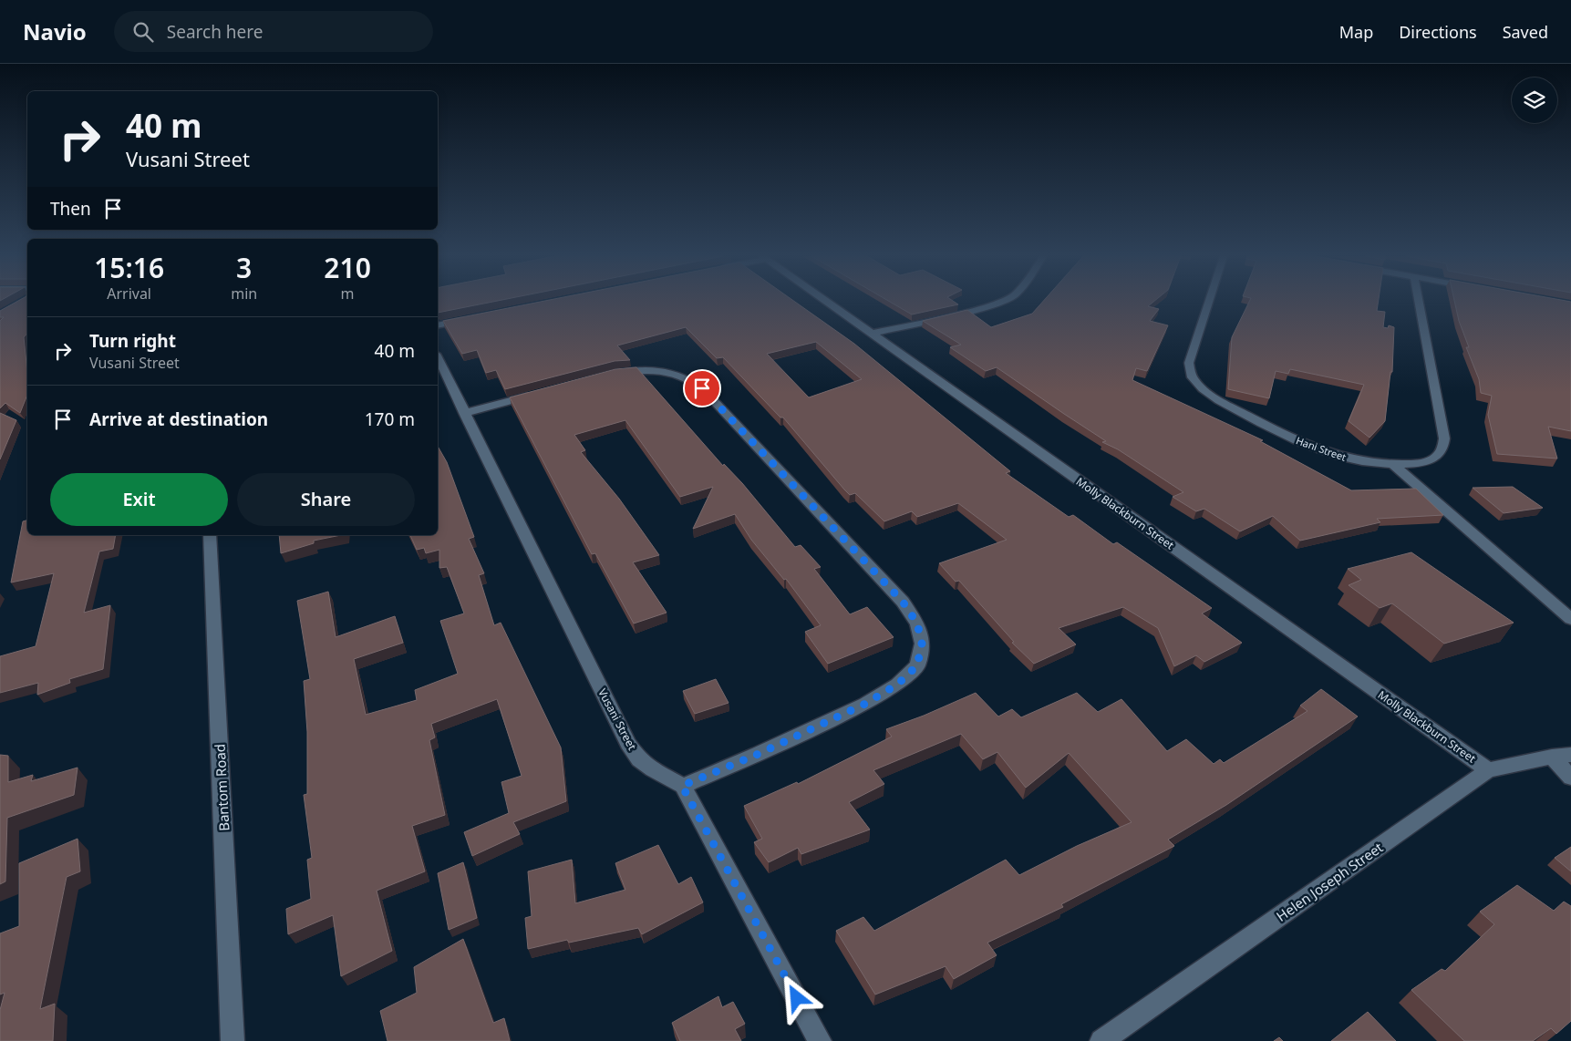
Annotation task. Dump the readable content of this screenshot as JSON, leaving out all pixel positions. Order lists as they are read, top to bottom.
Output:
{
  "streets": {
    "street": [
      "Hani Street",
      "Molly Blackburn Street",
      "Vusani Street",
      "Bantom Road",
      "Helen Joseph Street"
    ]
  },
  "crossings": [
    ["Molly Blackburn Street", "Helen Joseph Street"]
  ],
  "page": {
    "header": "Navio",
    "search": "Search here",
    "nav": ["Map", "Directions", "Saved"],
    "turn": ["40 m", "Vusani Street"],
    "then": "Then",
    "eta": [
      "15:16",
      "Arrival",
      "3",
      "min",
      "210",
      "m"
    ],
    "list": [
      {
        "name": "Turn right",
        "note": "Vusani Street",
        "value": "40 m"
      },
      {
        "name": "Arrive at destination",
        "value": "170 m"
      }
    ],
    "buttons": ["Exit", "Share"]
  }
}
